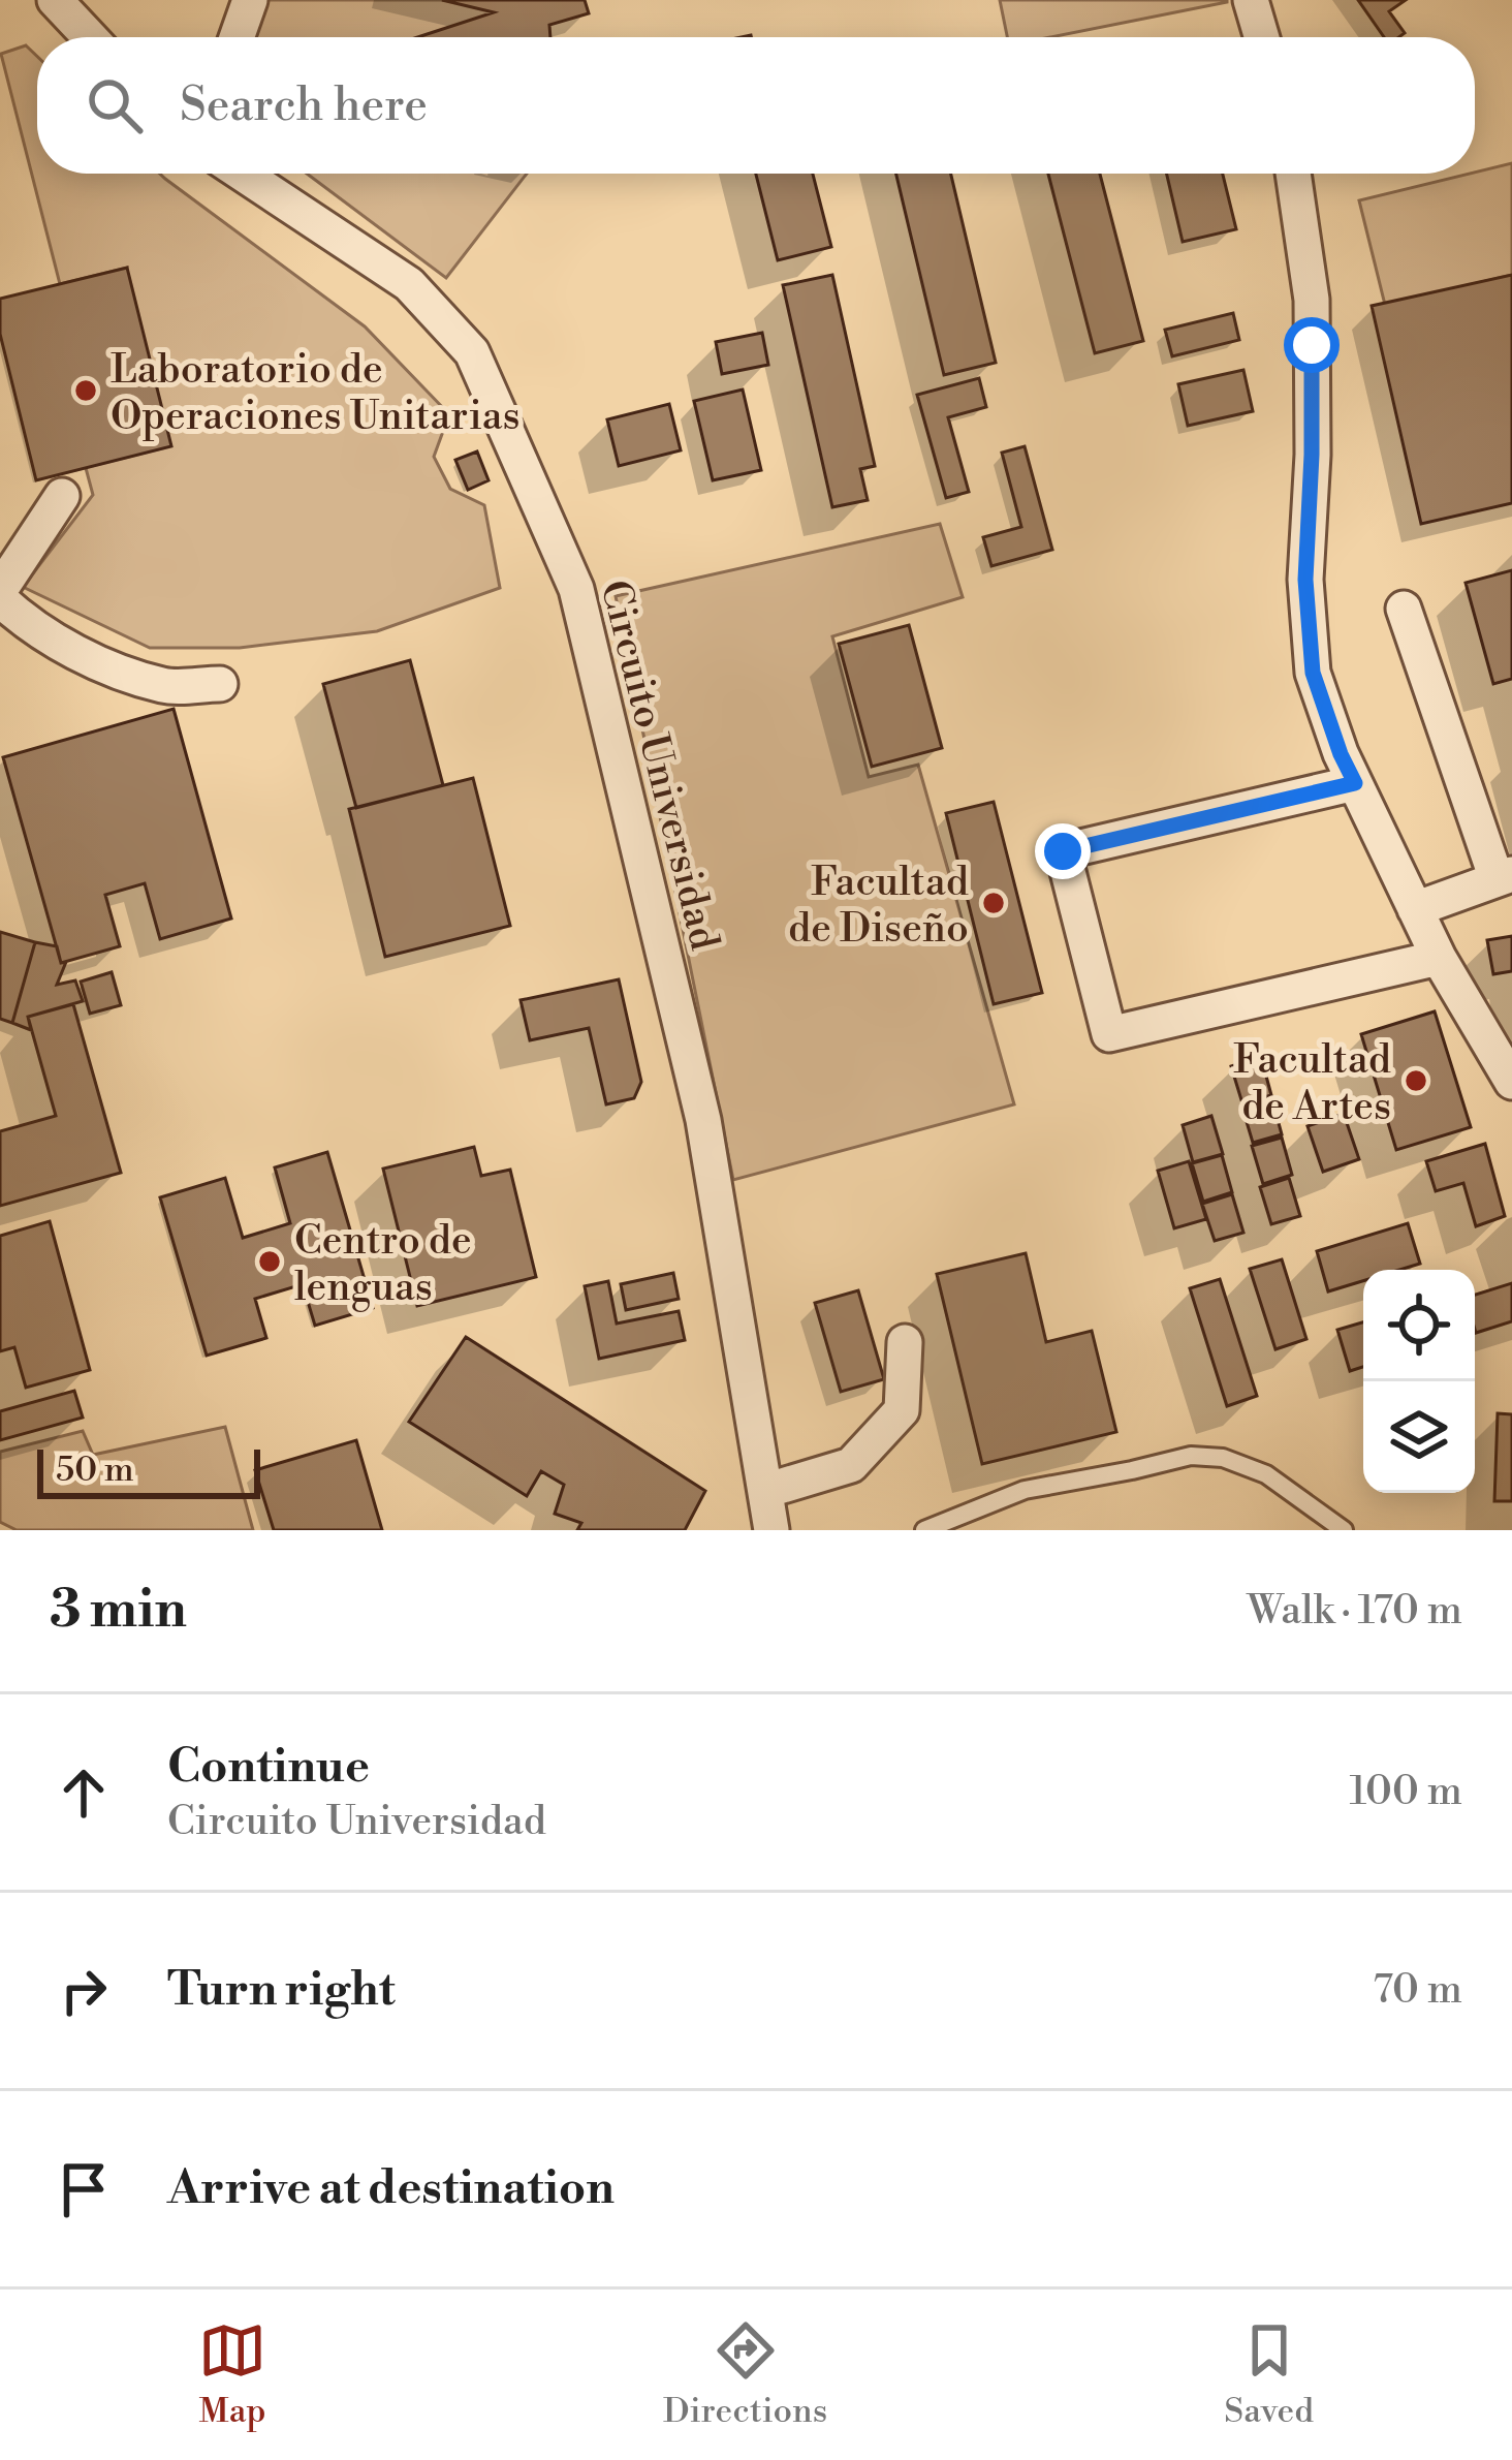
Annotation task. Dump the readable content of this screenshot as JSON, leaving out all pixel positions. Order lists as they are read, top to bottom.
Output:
{
  "streets": {
    "street": ["Circuito Universidad"]
  },
  "places": [
    "Laboratorio de Operaciones Unitarias",
    "Facultad de Diseño",
    "Facultad de Artes",
    "Centro de lenguas"
  ],
  "scale_bar": "50 m",
  "page": {
    "search": "Search here",
    "scale": "50 m",
    "heading": ["3 min", "Walk · 170 m"],
    "list": [
      ["Continue", "Circuito Universidad", "100 m"],
      ["Turn right", "70 m"],
      "Arrive at destination"
    ],
    "nav": ["Map", "Directions", "Saved"]
  }
}
